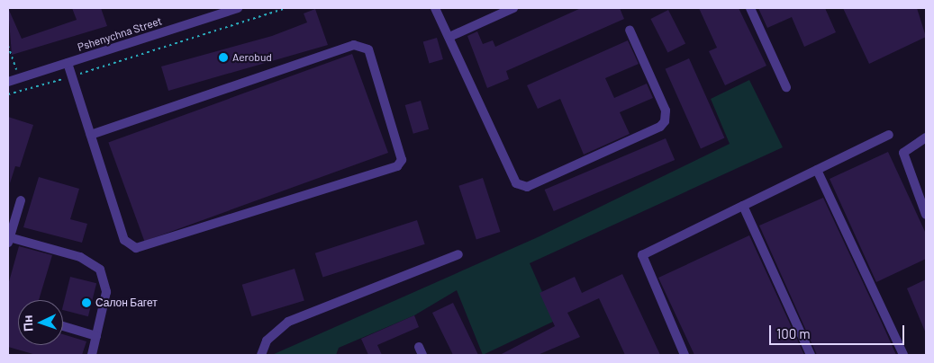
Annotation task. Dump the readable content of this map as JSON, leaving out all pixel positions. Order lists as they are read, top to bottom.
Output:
{
  "streets": {
    "street": ["Pshenychna Street"]
  },
  "places": ["Aerobud", "Салон Багет"],
  "scale_bar": "100 m",
  "north": "left"
}
